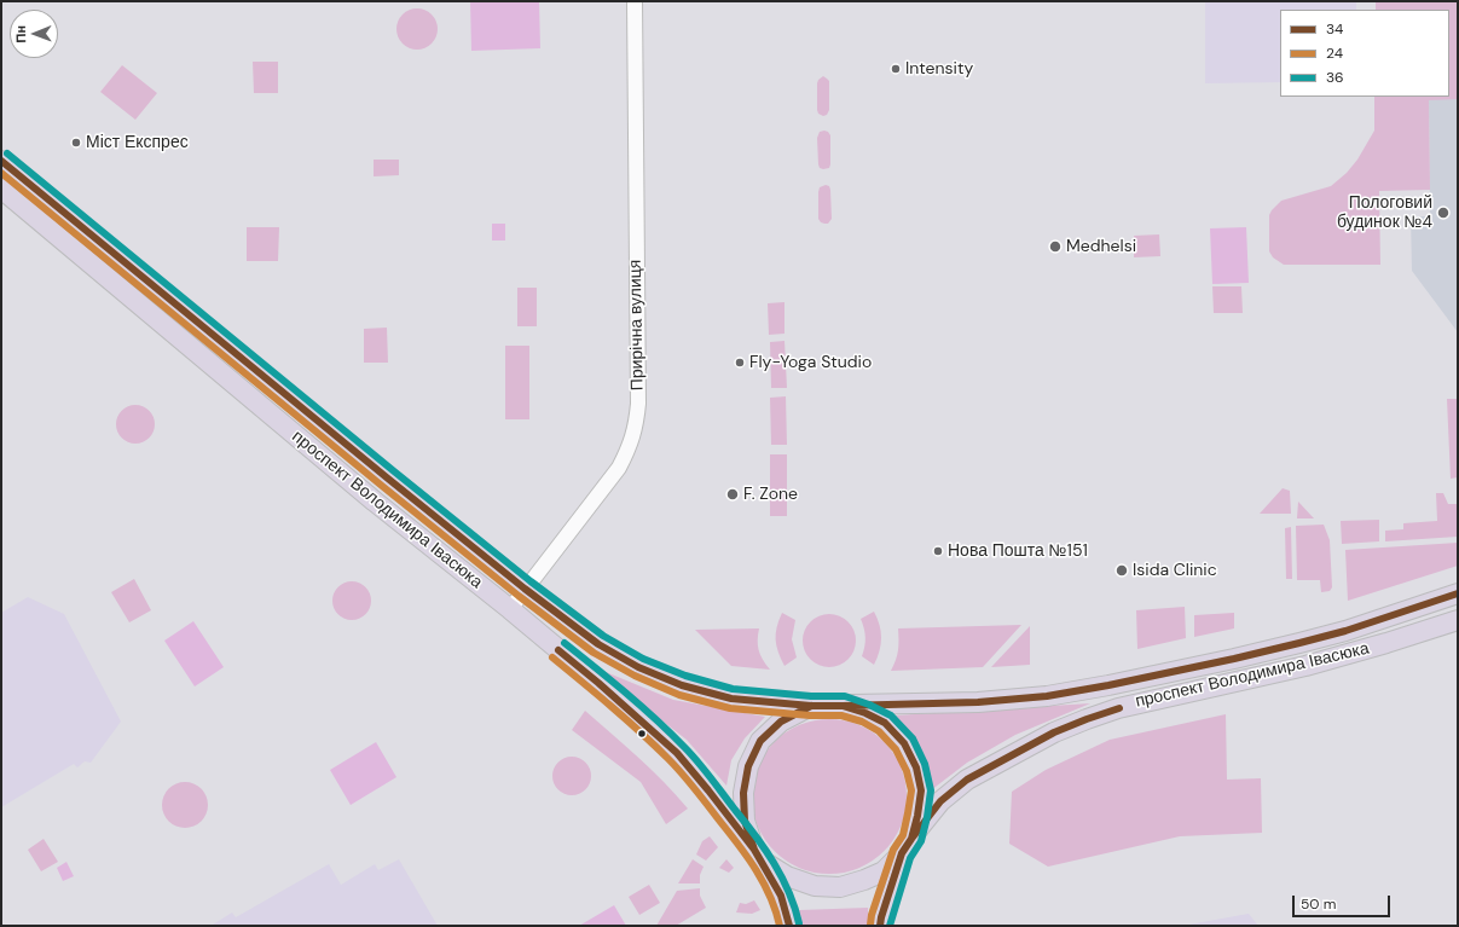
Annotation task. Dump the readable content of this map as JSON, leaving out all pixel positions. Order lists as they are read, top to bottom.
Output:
{
  "streets": {
    "main road": ["проспект Володимира Івасюка"],
    "street": ["Прирічна вулиця"]
  },
  "crossings": [
    ["Прирічна вулиця", "проспект Володимира Івасюка"]
  ],
  "places": [
    "Intensity",
    "Міст Експрес",
    "Пологовий будинок №4",
    "Medhelsi",
    "Fly-Yoga Studio",
    "F. Zone",
    "Нова Пошта №151",
    "Isida Clinic"
  ],
  "lines": ["transit line 36", "transit line 34", "transit line 24"],
  "legend": ["34", "24", "36"],
  "scale_bar": "50 m",
  "north": "left"
}
